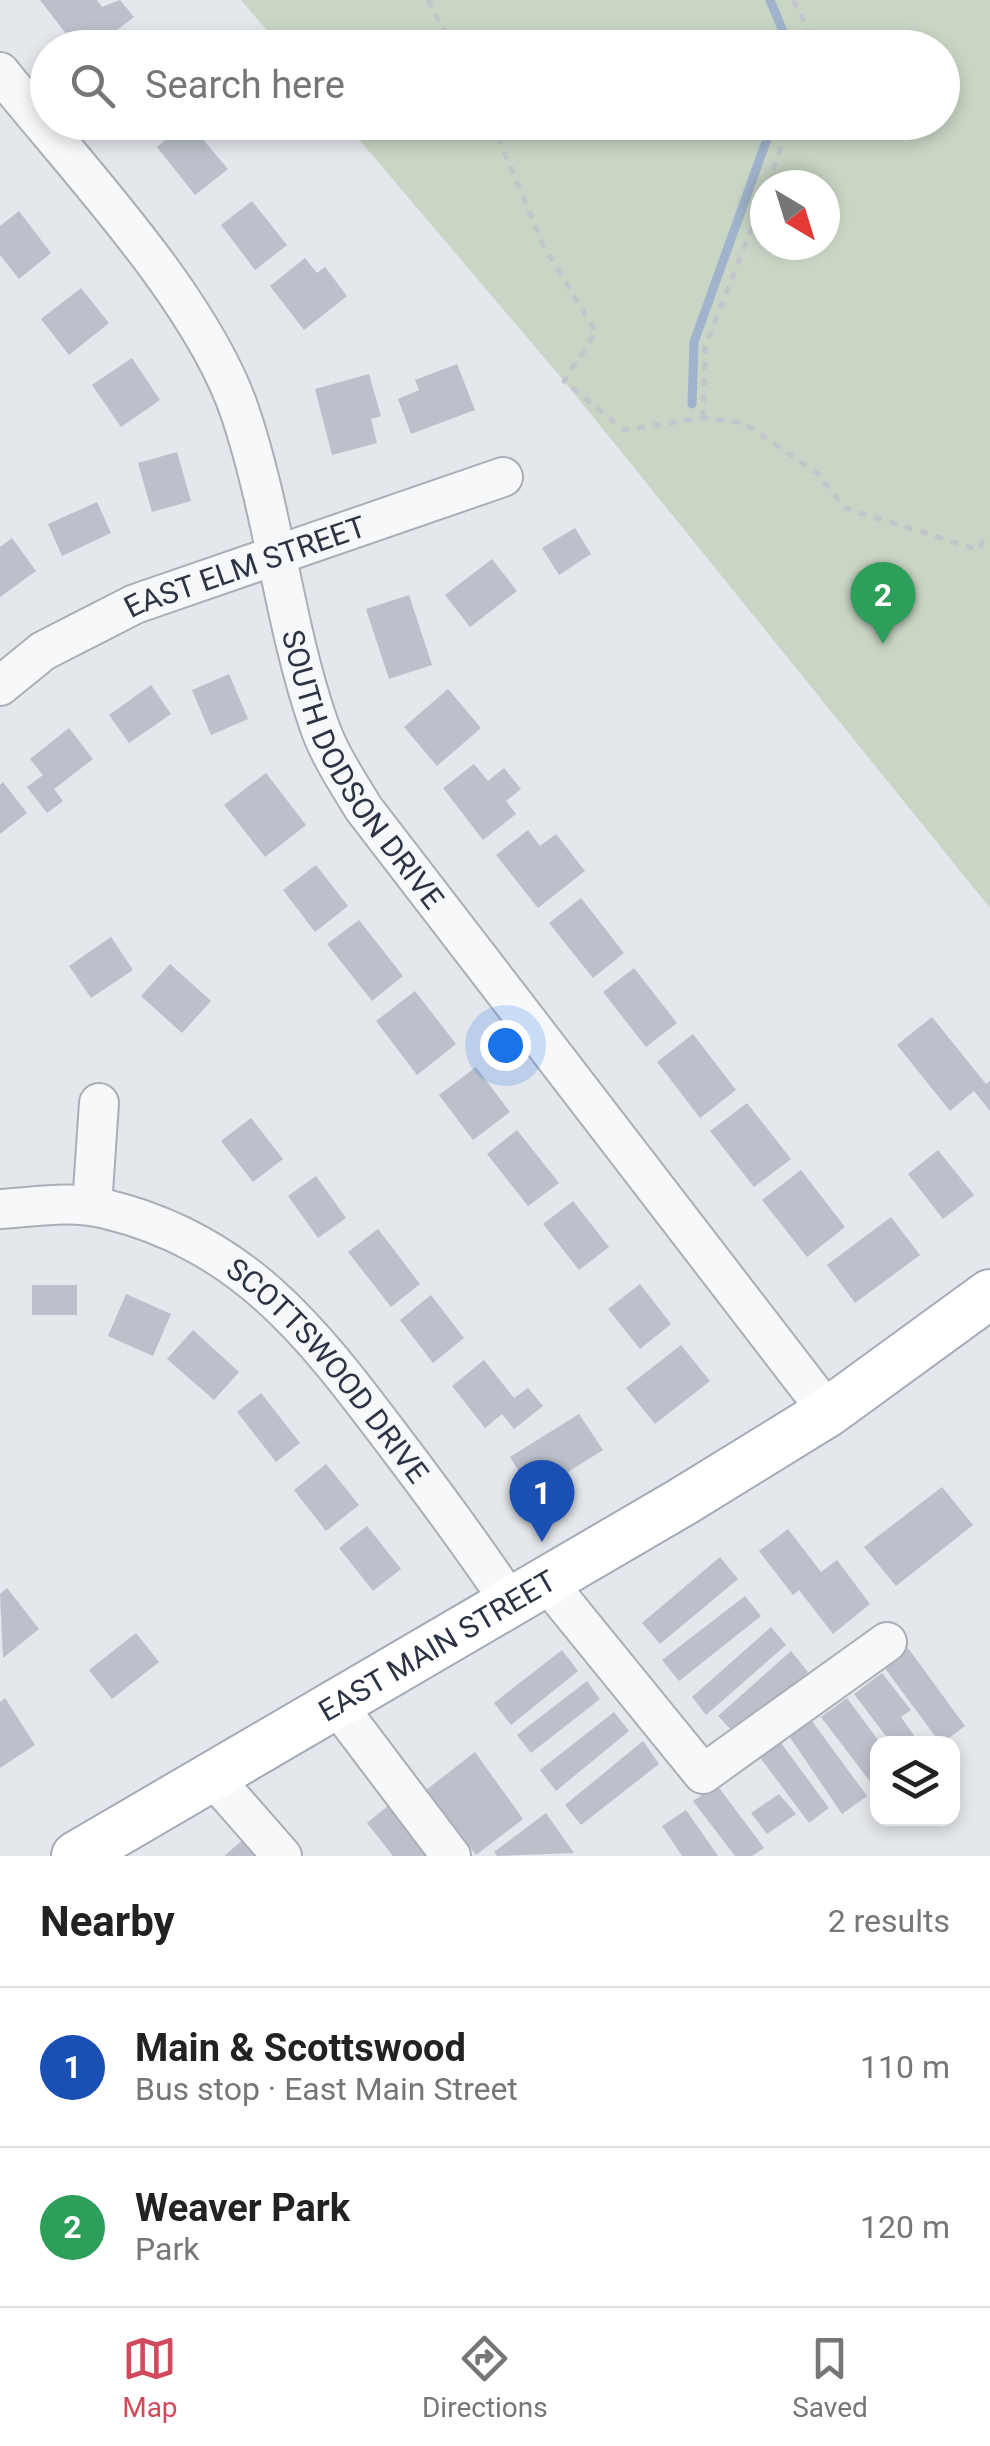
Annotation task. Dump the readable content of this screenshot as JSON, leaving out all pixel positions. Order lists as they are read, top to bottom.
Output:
{
  "streets": {
    "main road": ["EAST MAIN STREET"],
    "street": ["EAST ELM STREET", "SOUTH DODSON DRIVE", "SCOTTSWOOD DRIVE"]
  },
  "crossings": [
    ["EAST ELM STREET", "SOUTH DODSON DRIVE"],
    ["SOUTH DODSON DRIVE", "EAST MAIN STREET"],
    ["SCOTTSWOOD DRIVE", "EAST MAIN STREET"]
  ],
  "north": "bottom right",
  "page": {
    "search": "Search here",
    "pins": ["2", "1"],
    "heading": ["Nearby", "2 results"],
    "list": [
      {
        "mark": "1",
        "name": "Main & Scottswood",
        "note": "Bus stop · East Main Street",
        "value": "110 m"
      },
      {
        "mark": "2",
        "name": "Weaver Park",
        "note": "Park",
        "value": "120 m"
      }
    ],
    "nav": ["Map", "Directions", "Saved"]
  }
}
